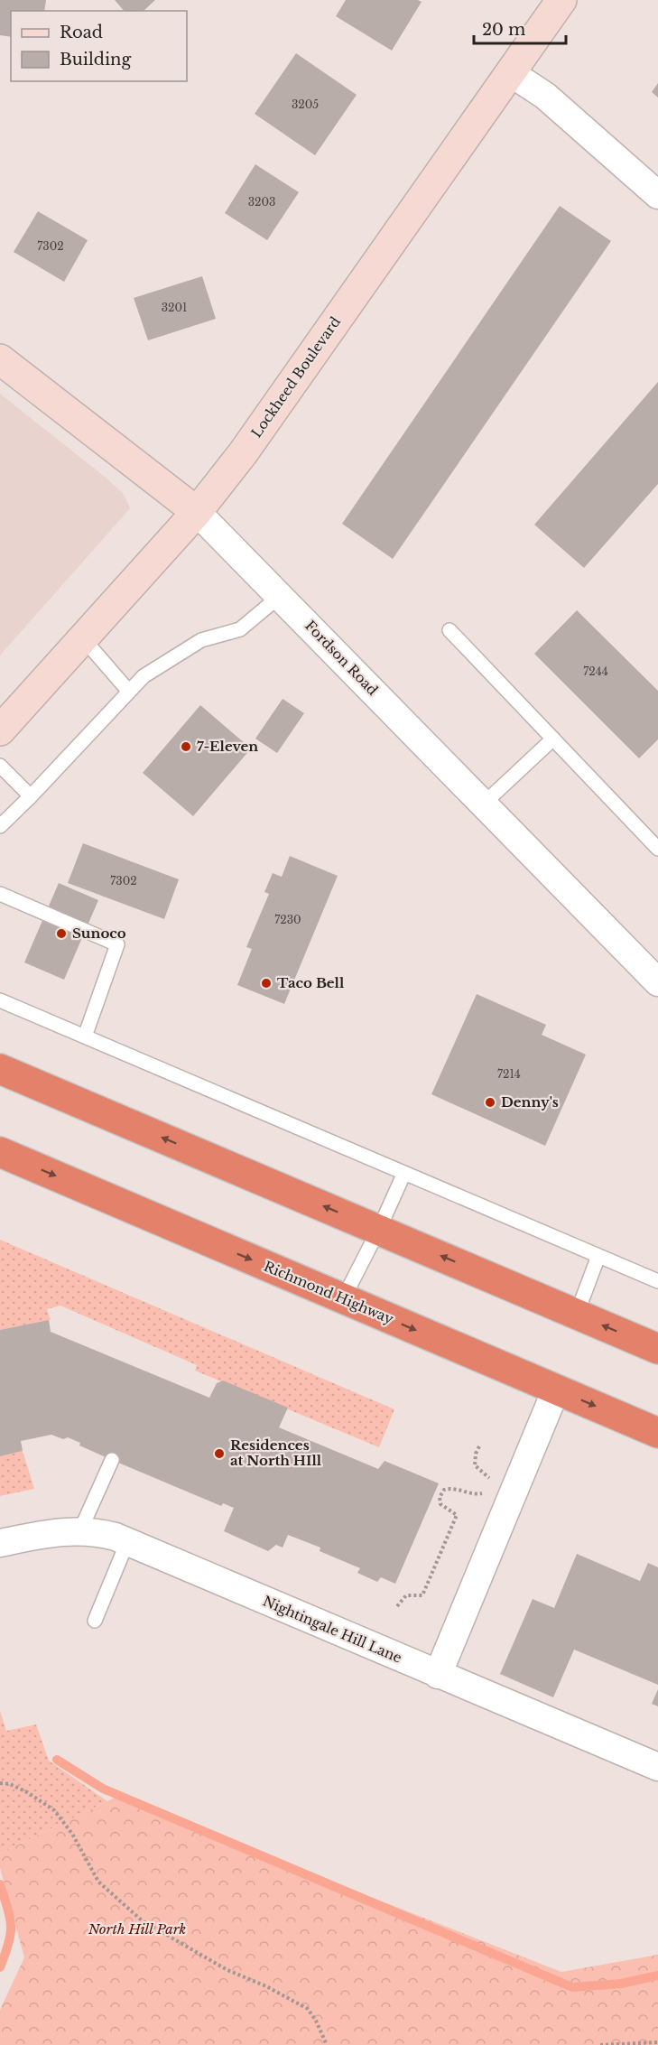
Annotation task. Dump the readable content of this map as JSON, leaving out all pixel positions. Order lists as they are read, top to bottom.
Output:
{
  "streets": {
    "highway": ["Richmond Highway"],
    "street": ["Lockheed Boulevard", "Fordson Road", "Nightingale Hill Lane"]
  },
  "crossings": [
    ["Lockheed Boulevard", "Fordson Road"]
  ],
  "parks": ["North Hill Park"],
  "places": [
    "7-Eleven",
    "Sunoco",
    "Taco Bell",
    "Denny's",
    "Residences at North HIll"
  ],
  "house_numbers": [
    "3205",
    "3203",
    "7302",
    "3201",
    "7244",
    "7302",
    "7230",
    "7214"
  ],
  "legend": ["Road", "Building"],
  "scale_bar": "20 m"
}
